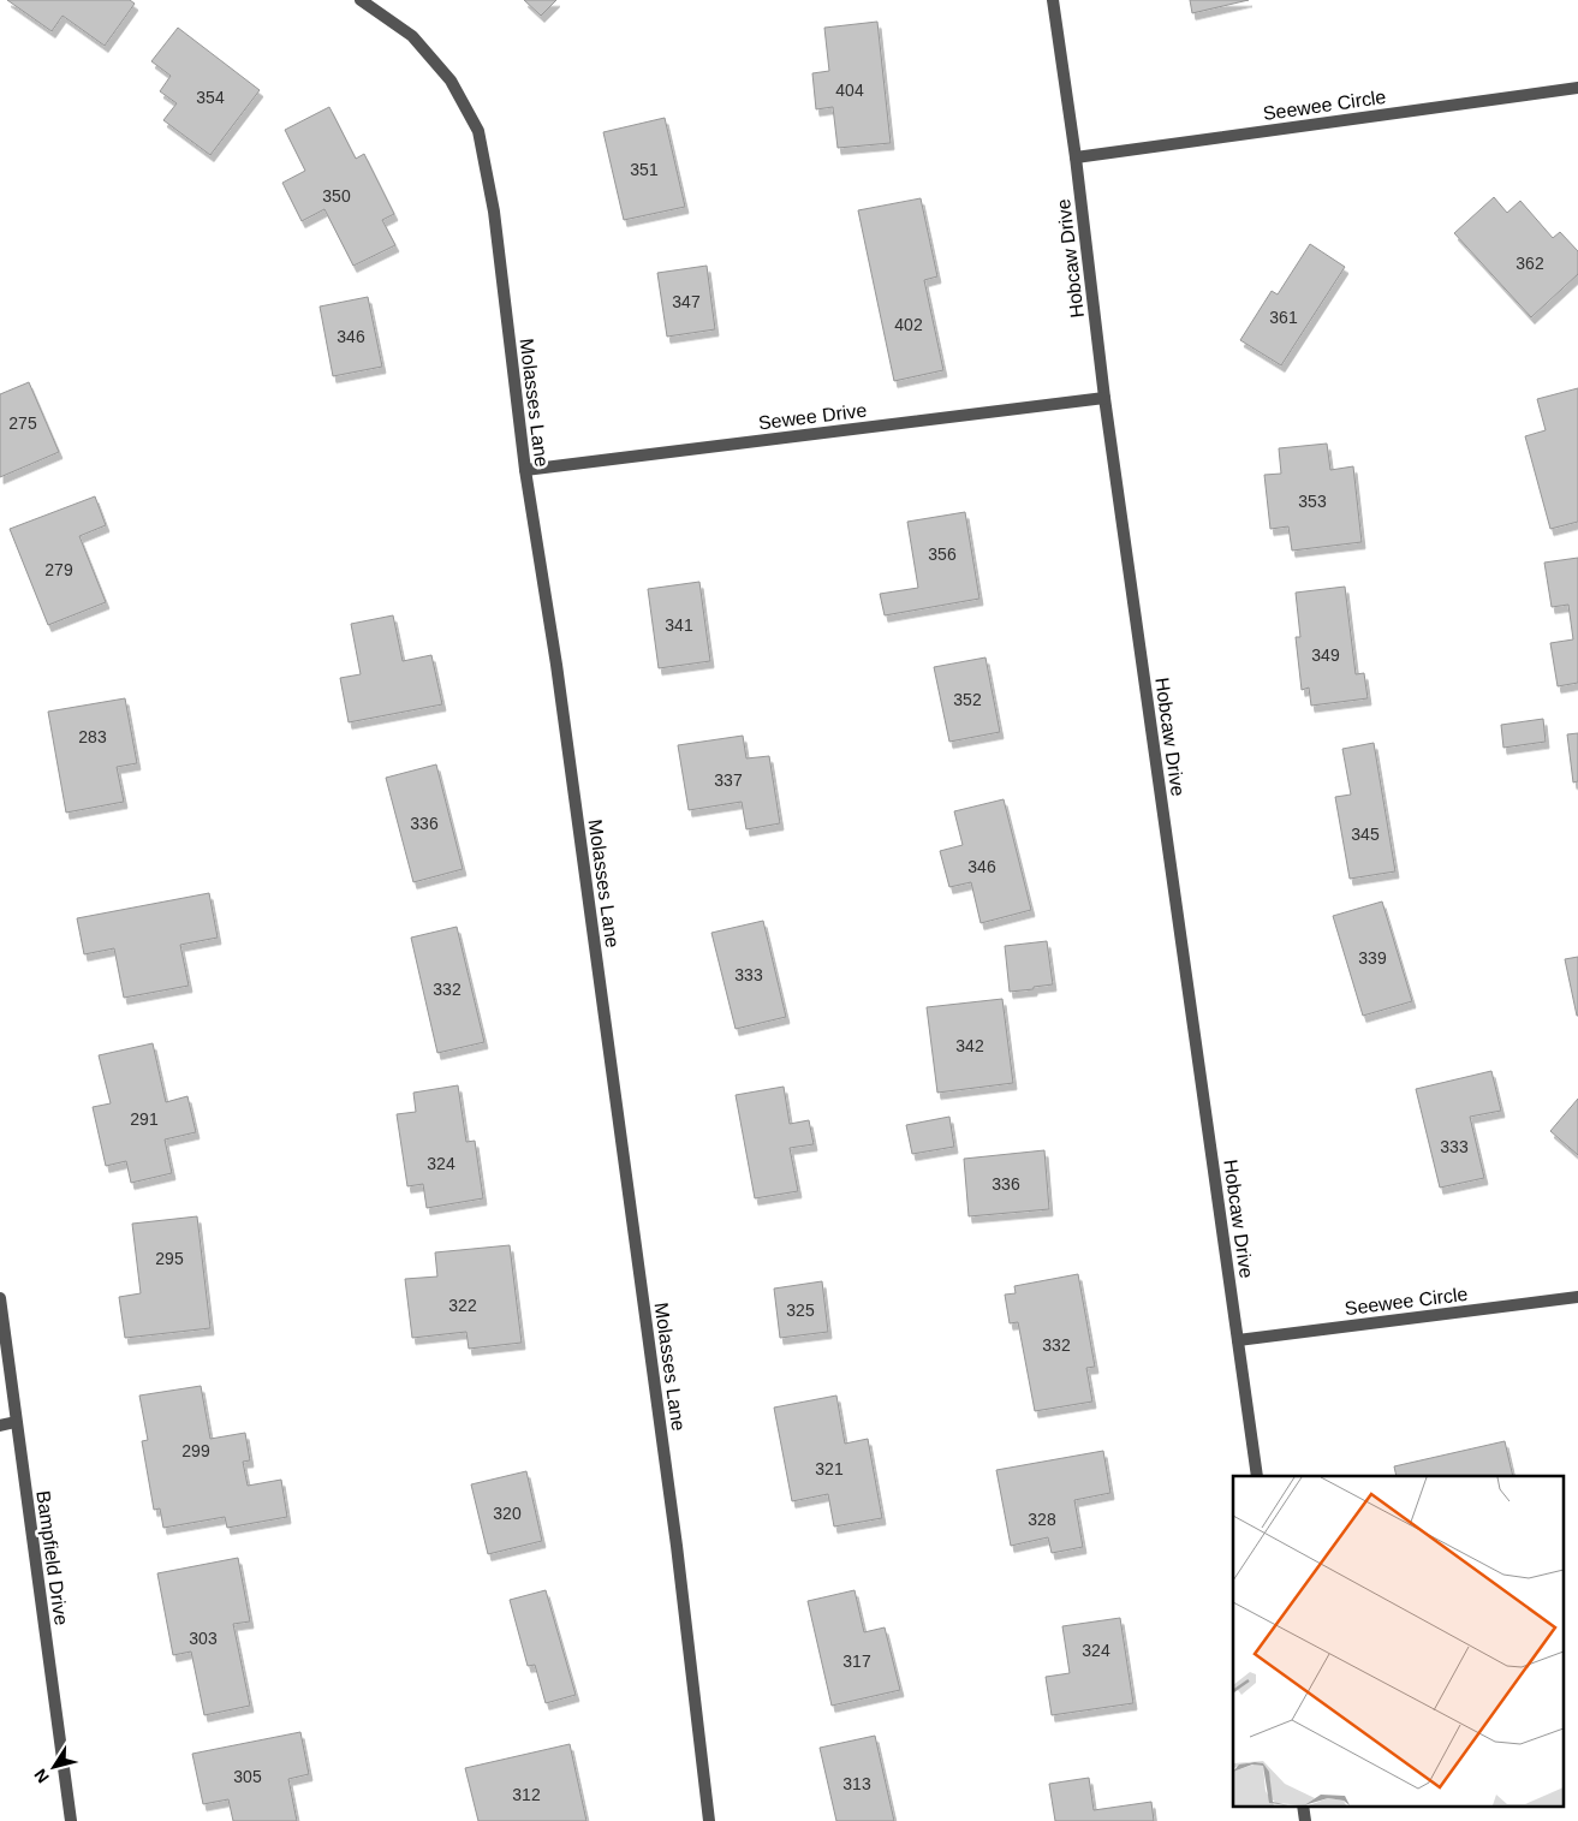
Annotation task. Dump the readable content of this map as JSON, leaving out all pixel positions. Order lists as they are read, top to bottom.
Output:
{
  "streets": {
    "street": [
      "Seewee Circle",
      "Hobcaw Drive",
      "Molasses Lane",
      "Sewee Drive",
      "Bampfield Drive"
    ]
  },
  "crossings": [
    ["Seewee Circle", "Hobcaw Drive"],
    ["Hobcaw Drive", "Sewee Drive"],
    ["Molasses Lane", "Sewee Drive"]
  ],
  "house_numbers": [
    "404",
    "354",
    "351",
    "350",
    "362",
    "347",
    "361",
    "402",
    "346",
    "275",
    "353",
    "356",
    "279",
    "341",
    "349",
    "352",
    "283",
    "337",
    "336",
    "345",
    "346",
    "339",
    "333",
    "332",
    "342",
    "291",
    "333",
    "324",
    "336",
    "295",
    "322",
    "325",
    "332",
    "299",
    "321",
    "320",
    "328",
    "303",
    "324",
    "317",
    "305",
    "313",
    "312"
  ],
  "north": "bottom left"
}
